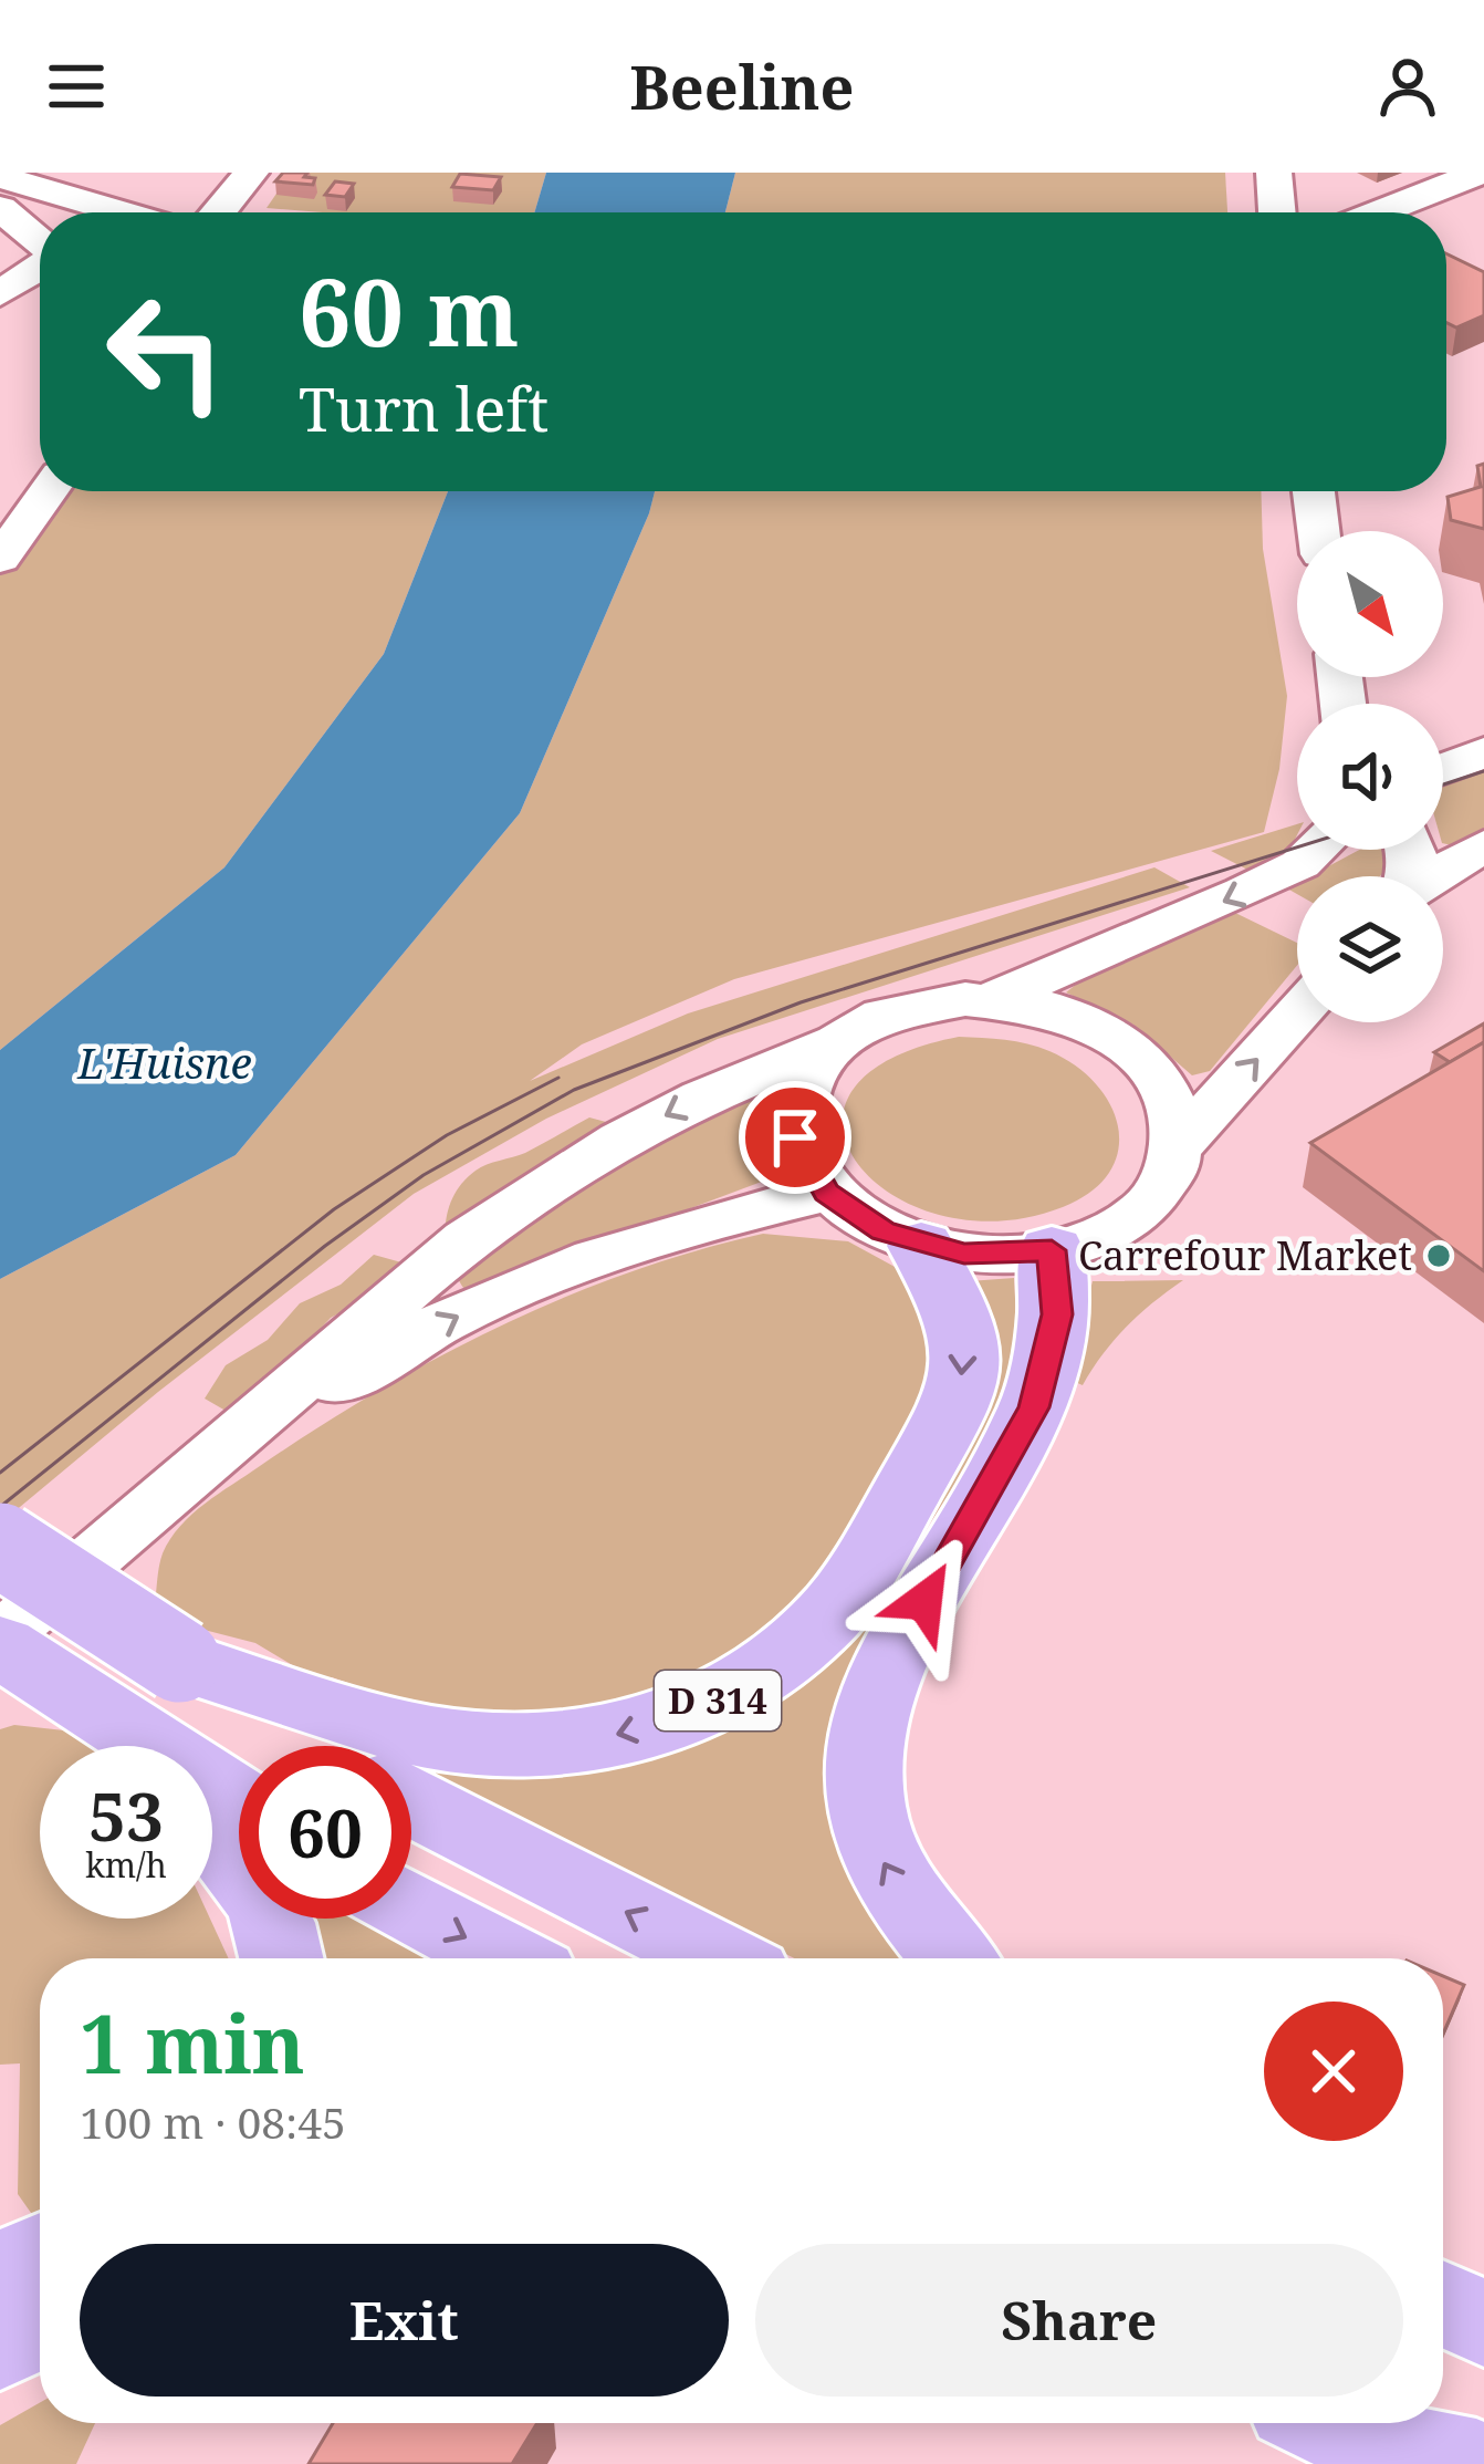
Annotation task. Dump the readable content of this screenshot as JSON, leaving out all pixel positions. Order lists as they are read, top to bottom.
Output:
{
  "streets": {
    "main road": ["D 314"]
  },
  "water": ["L'Huisne"],
  "places": ["Carrefour Market"],
  "north": "bottom right",
  "page": {
    "header": "Beeline",
    "turn": ["60 m", "Turn left"],
    "speed": "53 km/h",
    "limit": "60",
    "heading": ["1 min", "100 m · 08:45"],
    "buttons": ["Exit", "Share"]
  }
}
